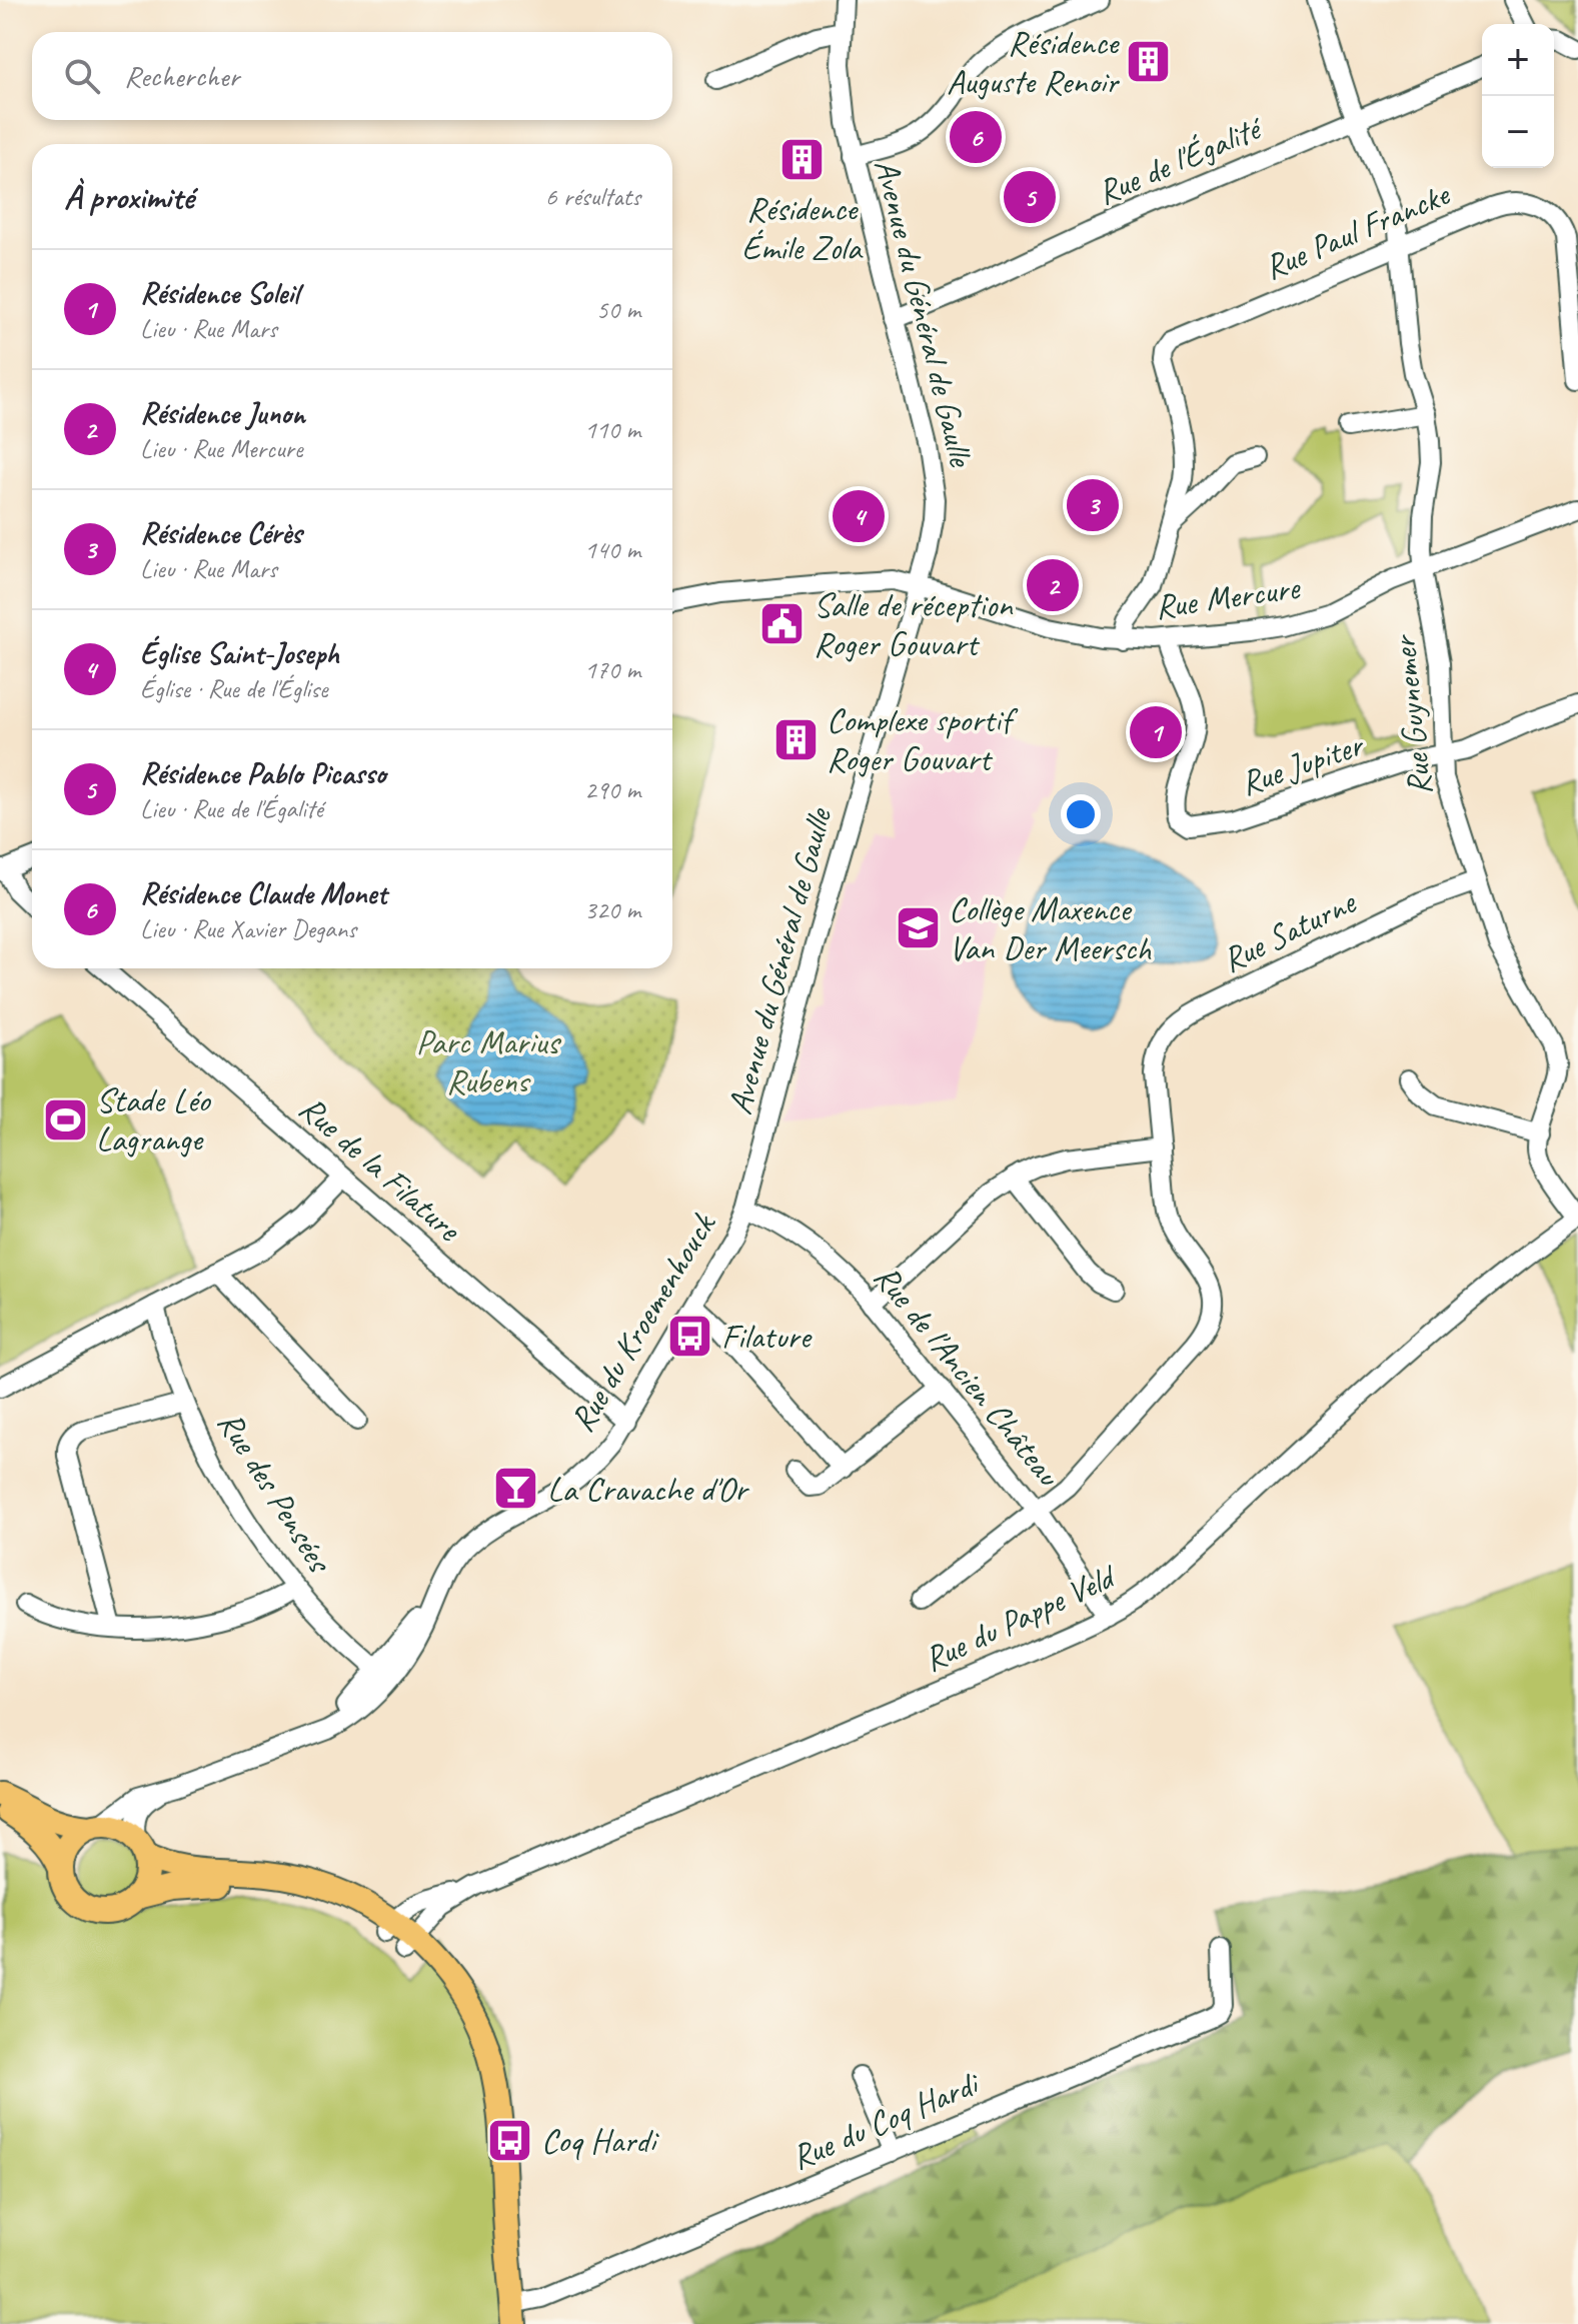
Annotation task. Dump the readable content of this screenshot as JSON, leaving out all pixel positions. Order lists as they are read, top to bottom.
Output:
{
  "streets": {
    "street": [
      "Rue de l'Égalité",
      "Rue Paul Francke",
      "Avenue du Général de Gaulle",
      "Rue Mercure",
      "Rue Guynemer",
      "Rue Jupiter",
      "Rue Saturne",
      "Rue de la Filature",
      "Rue du Kroemenhouck",
      "Rue de l'Ancien Château",
      "Rue des Pensées",
      "Rue du Pappe Veld",
      "Rue du Coq Hardi"
    ]
  },
  "crossings": [
    ["Rue de l'Égalité", "Avenue du Général de Gaulle"],
    ["Rue de l'Égalité", "Rue Guynemer"],
    ["Rue Paul Francke", "Rue Mercure"],
    ["Rue Paul Francke", "Rue Guynemer"],
    ["Avenue du Général de Gaulle", "Rue Mercure"],
    ["Avenue du Général de Gaulle", "Rue du Kroemenhouck"],
    ["Avenue du Général de Gaulle", "Rue de l'Ancien Château"],
    ["Rue Mercure", "Rue Guynemer"],
    ["Rue Mercure", "Rue Jupiter"],
    ["Rue Guynemer", "Rue Jupiter"],
    ["Rue Guynemer", "Rue Saturne"],
    ["Rue Guynemer", "Rue du Pappe Veld"],
    ["Rue de la Filature", "Rue du Kroemenhouck"],
    ["Rue du Kroemenhouck", "Rue de l'Ancien Château"],
    ["Rue du Kroemenhouck", "Rue des Pensées"],
    ["Rue de l'Ancien Château", "Rue du Pappe Veld"]
  ],
  "parks": ["Parc Marius Rubens"],
  "places": {
    "building": ["Résidence Auguste Renoir", "Résidence Émile Zola", "Complexe sportif Roger Gouvart"],
    "public building": ["Salle de réception Roger Gouvart"],
    "school or university": ["Collège Maxence Van Der Meersch"],
    "sports": ["Stade Léo Lagrange"],
    "bus stop": ["Filature", "Coq Hardi"],
    "bar": ["La Cravache d'Or"]
  },
  "page": {
    "map_buttons": ["+", "−"],
    "search": "Rechercher",
    "pins": [
      "6",
      "5",
      "3",
      "4",
      "2",
      "1"
    ],
    "heading": ["À proximité", "6 résultats"],
    "list": [
      {
        "mark": "1",
        "name": "Résidence Soleil",
        "note": "Lieu · Rue Mars",
        "value": "50 m"
      },
      {
        "mark": "2",
        "name": "Résidence Junon",
        "note": "Lieu · Rue Mercure",
        "value": "110 m"
      },
      {
        "mark": "3",
        "name": "Résidence Cérès",
        "note": "Lieu · Rue Mars",
        "value": "140 m"
      },
      {
        "mark": "4",
        "name": "Église Saint-Joseph",
        "note": "Église · Rue de l'Église",
        "value": "170 m"
      },
      {
        "mark": "5",
        "name": "Résidence Pablo Picasso",
        "note": "Lieu · Rue de l'Égalité",
        "value": "290 m"
      },
      {
        "mark": "6",
        "name": "Résidence Claude Monet",
        "note": "Lieu · Rue Xavier Degans",
        "value": "320 m"
      }
    ]
  }
}
